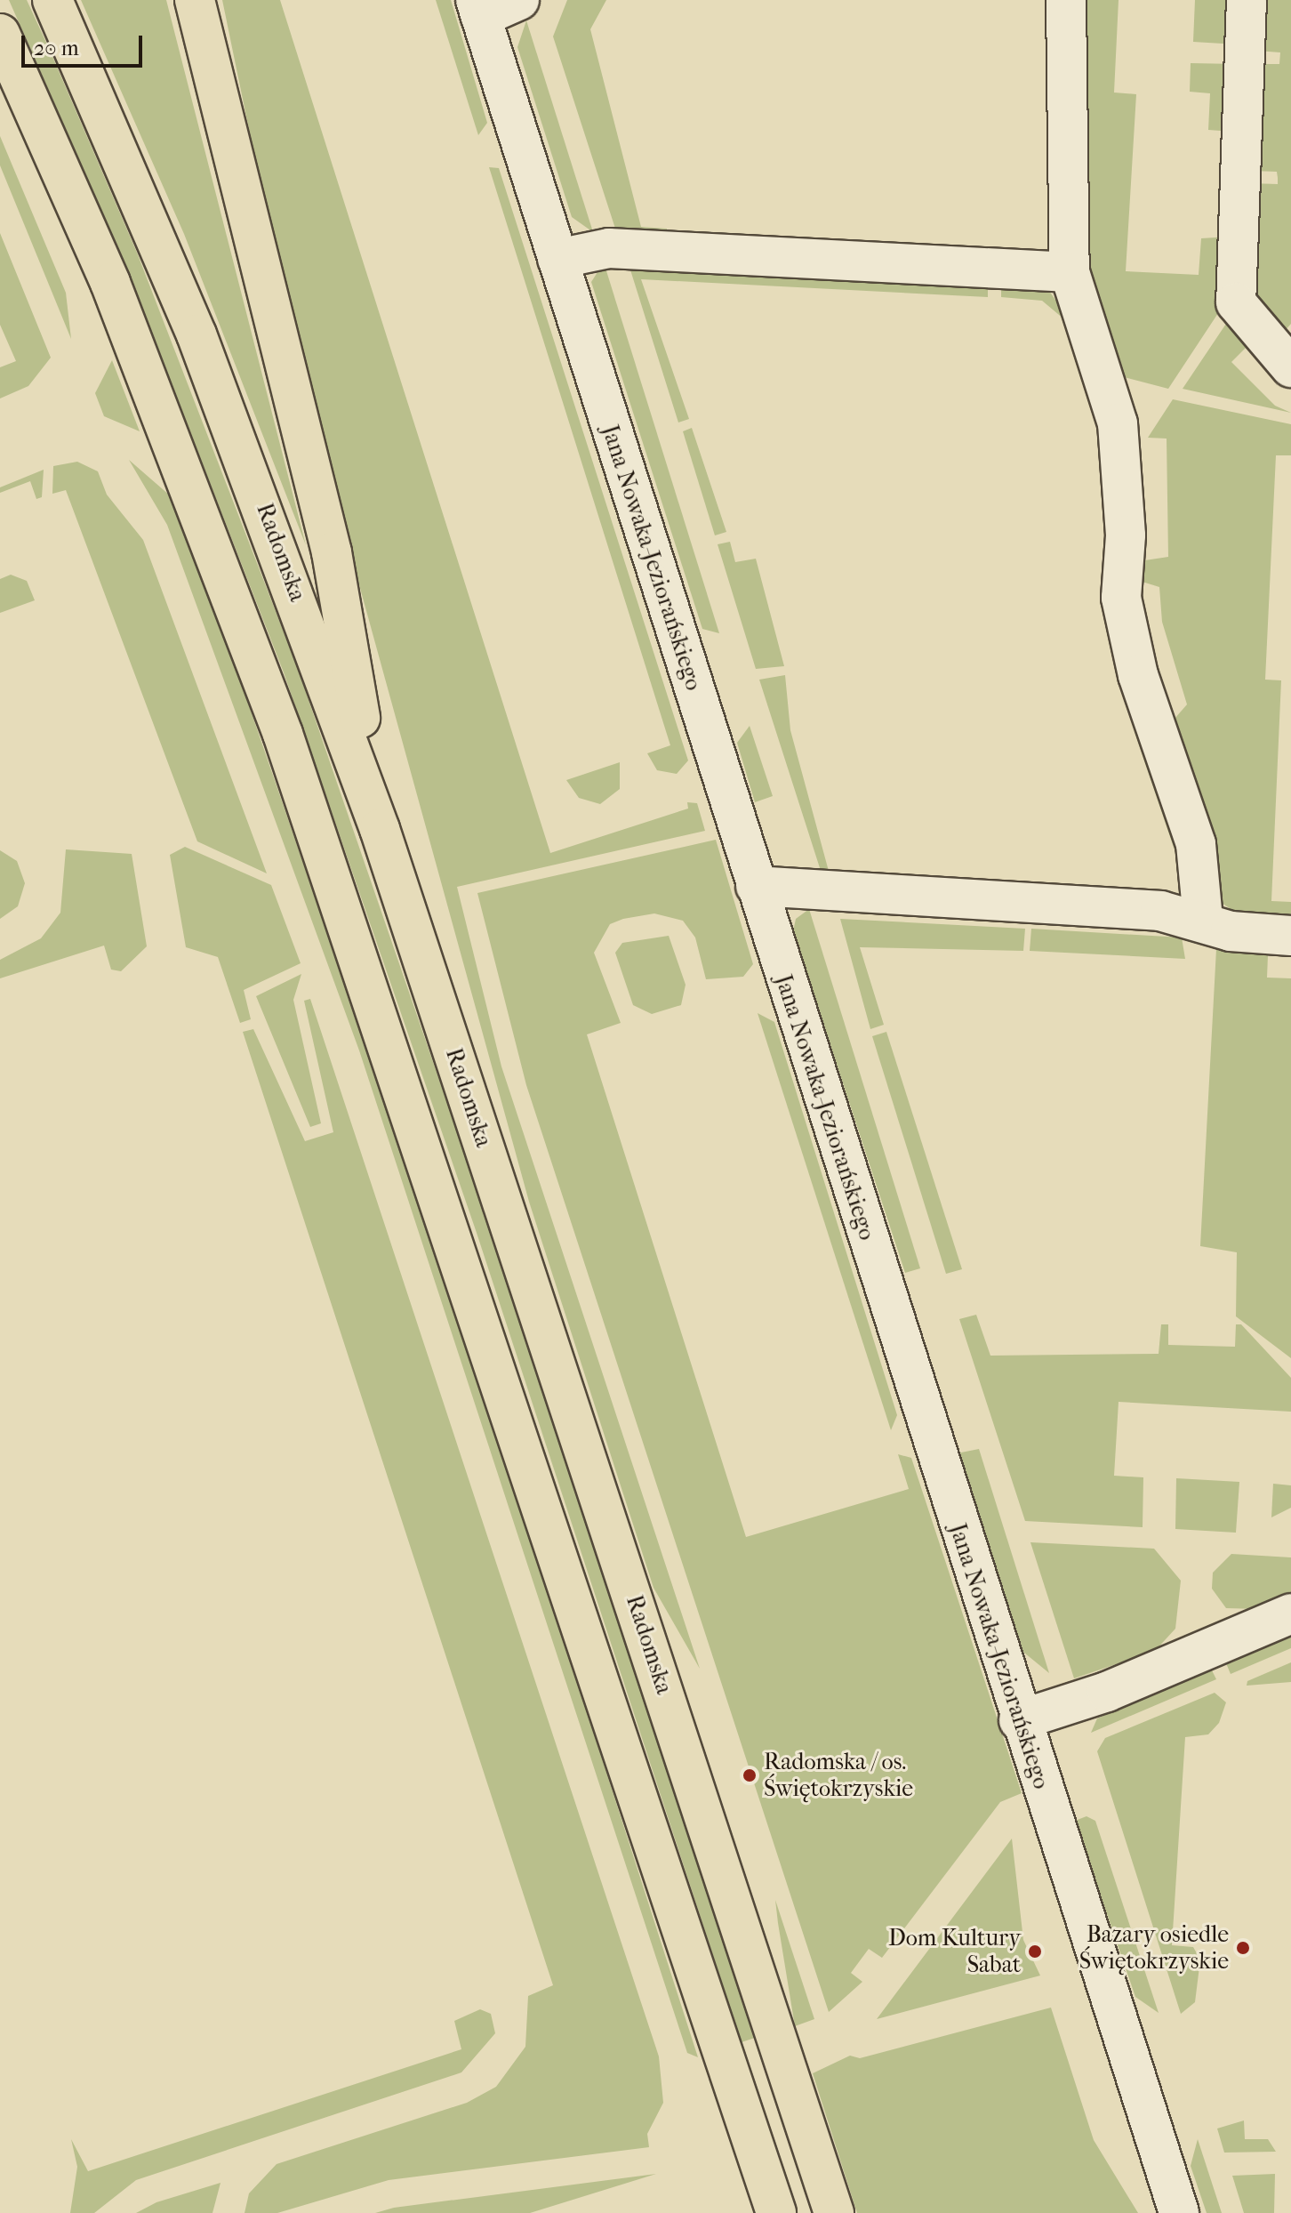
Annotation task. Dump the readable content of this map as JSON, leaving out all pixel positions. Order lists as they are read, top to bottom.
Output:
{
  "streets": {
    "main road": ["Radomska"],
    "street": ["Jana Nowaka-Jeziorańskiego"]
  },
  "places": ["Radomska / os. Świętokrzyskie", "Bazary osiedle Świętokrzyskie", "Dom Kultury Sabat"],
  "scale_bar": "20 m"
}
